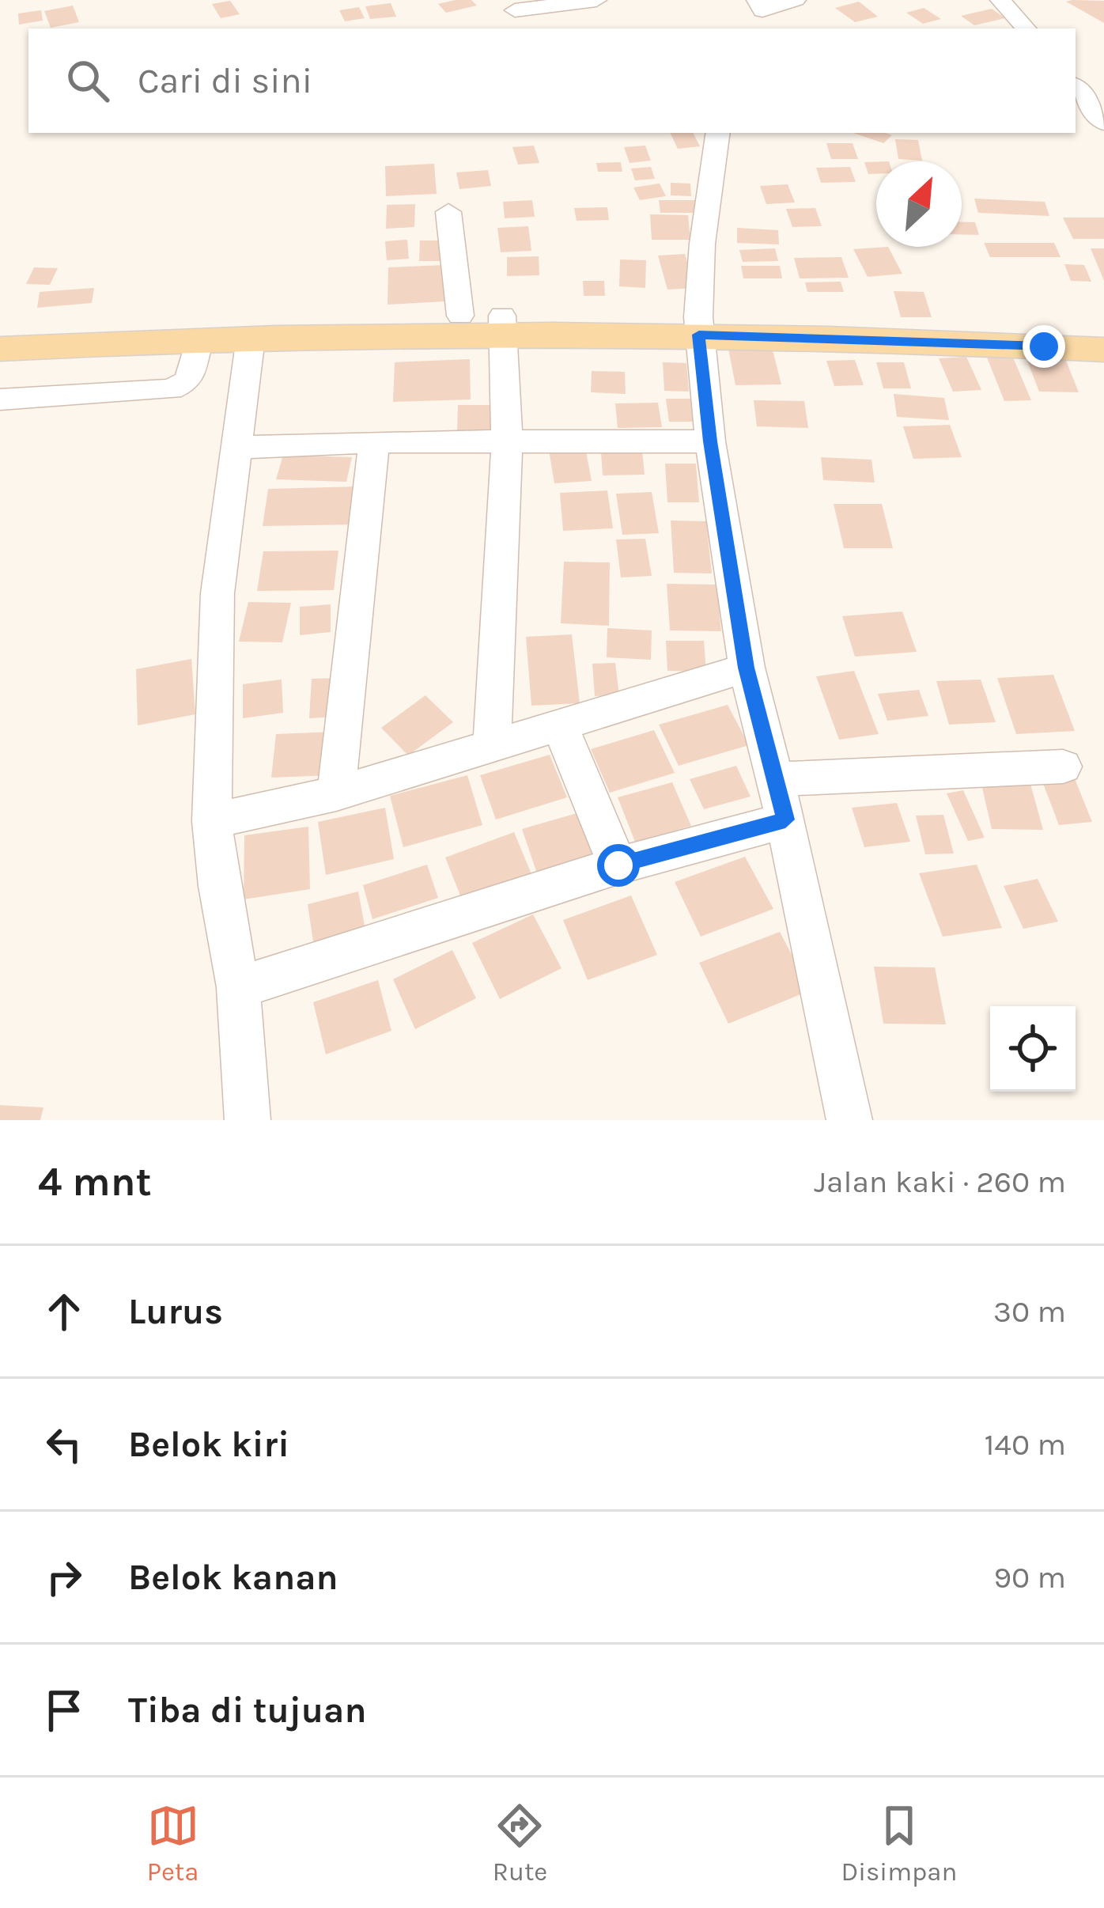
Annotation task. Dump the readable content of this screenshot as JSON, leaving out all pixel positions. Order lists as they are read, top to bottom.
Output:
{
  "north": "top right",
  "page": {
    "search": "Cari di sini",
    "heading": ["4 mnt", "Jalan kaki · 260 m"],
    "list": [
      ["Lurus", "30 m"],
      ["Belok kiri", "140 m"],
      ["Belok kanan", "90 m"],
      "Tiba di tujuan"
    ],
    "nav": ["Peta", "Rute", "Disimpan"]
  }
}
